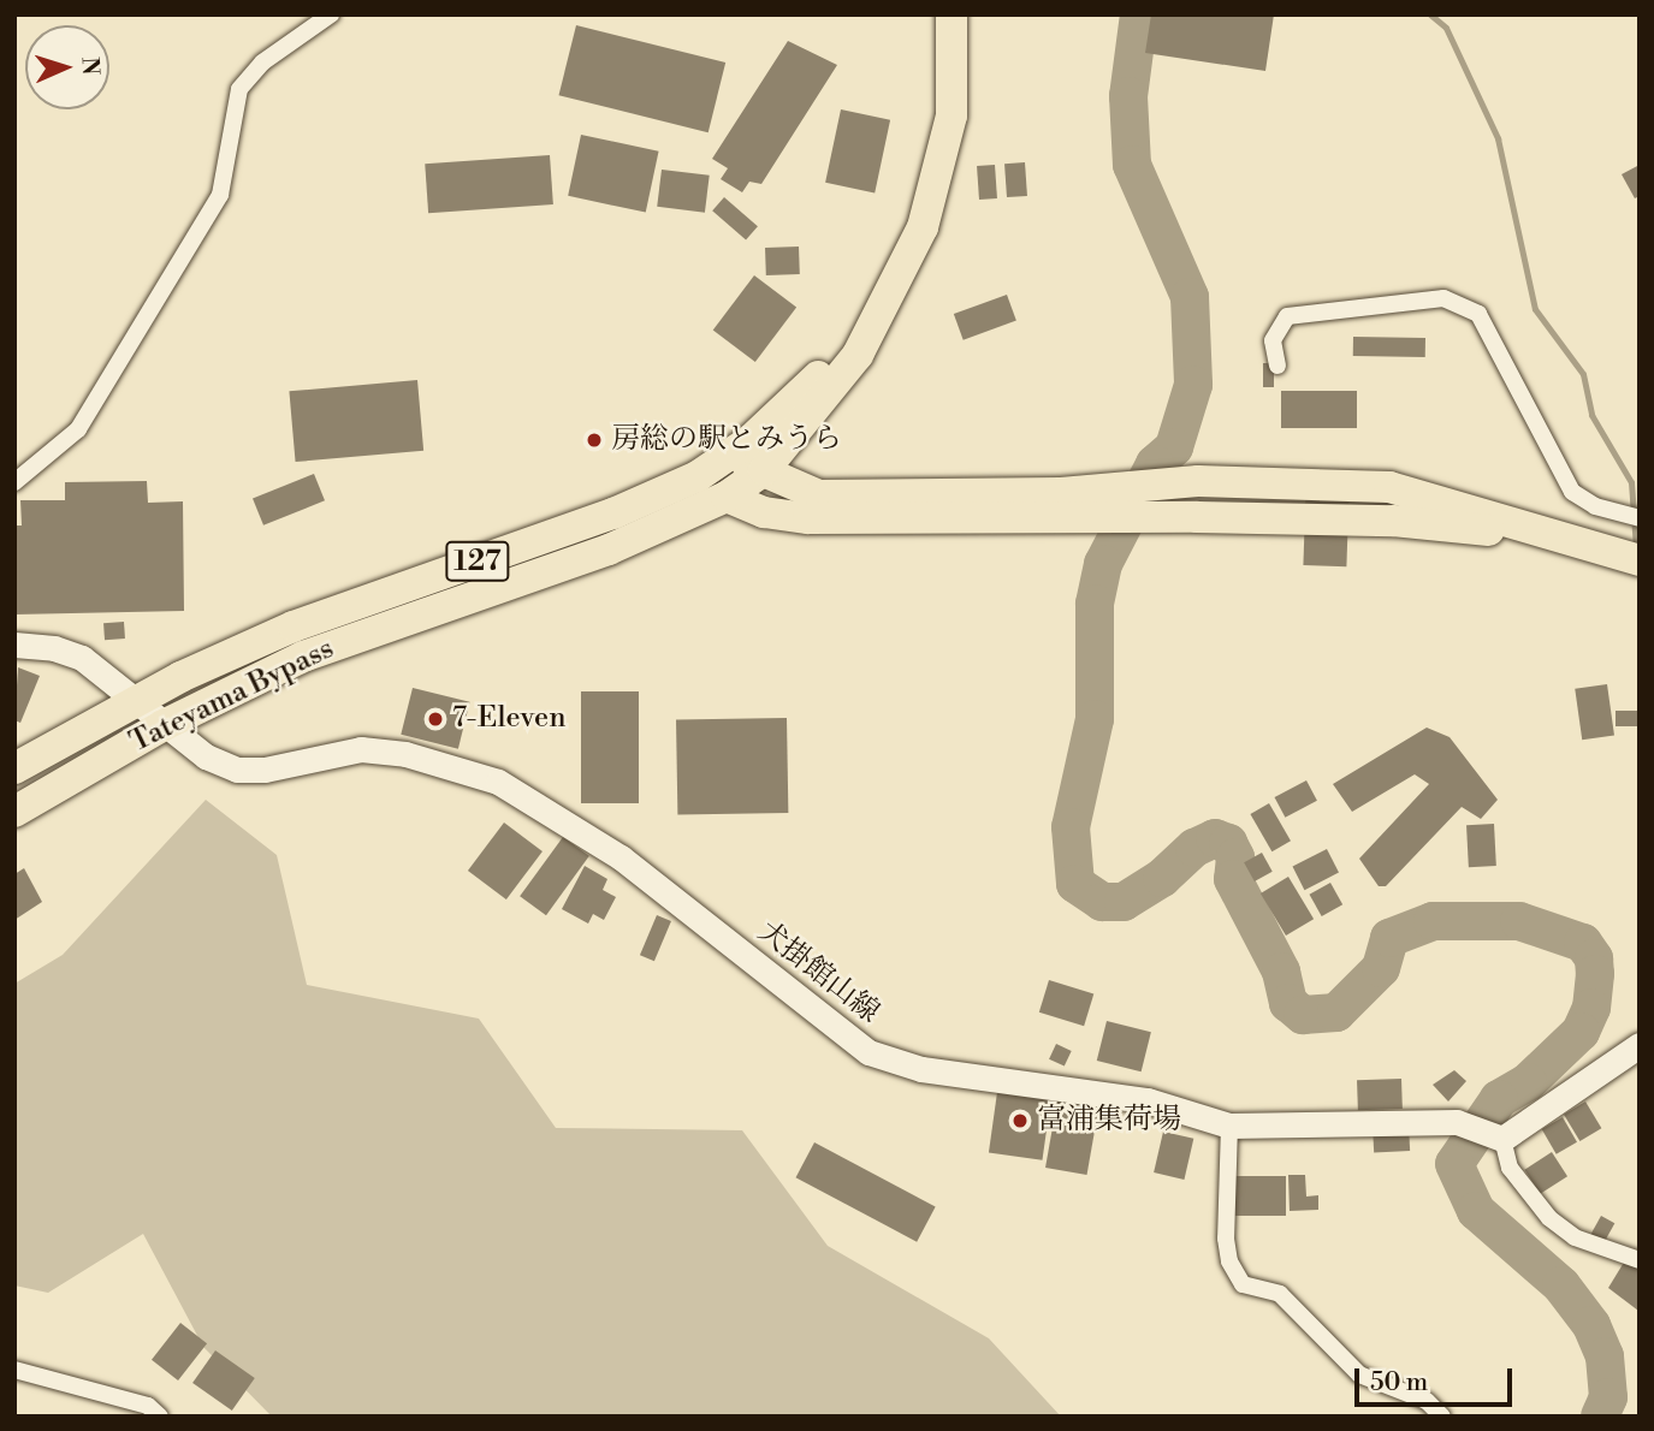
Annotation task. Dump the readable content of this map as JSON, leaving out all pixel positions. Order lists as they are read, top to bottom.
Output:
{
  "streets": {
    "highway": ["127", "Tateyama Bypass"],
    "main road": ["犬掛館山線"]
  },
  "crossings": [
    ["Tateyama Bypass", "犬掛館山線"]
  ],
  "places": ["房総の駅とみうら", "7-Eleven", "富浦集荷場"],
  "scale_bar": "50 m",
  "north": "right"
}
